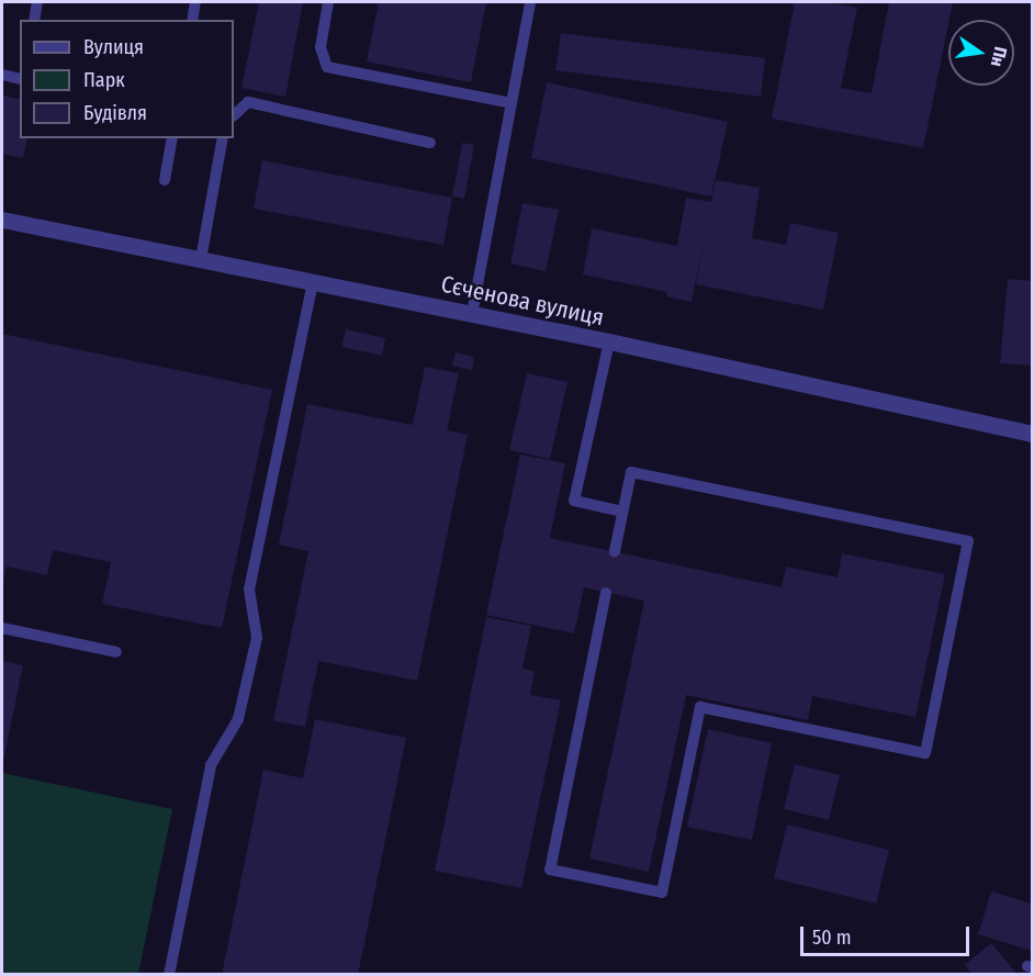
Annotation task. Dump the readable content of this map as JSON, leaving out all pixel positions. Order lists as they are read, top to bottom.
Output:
{
  "streets": {
    "street": ["Сєченова вулиця"]
  },
  "legend": ["Вулиця", "Парк", "Будівля"],
  "scale_bar": "50 m",
  "north": "right"
}
